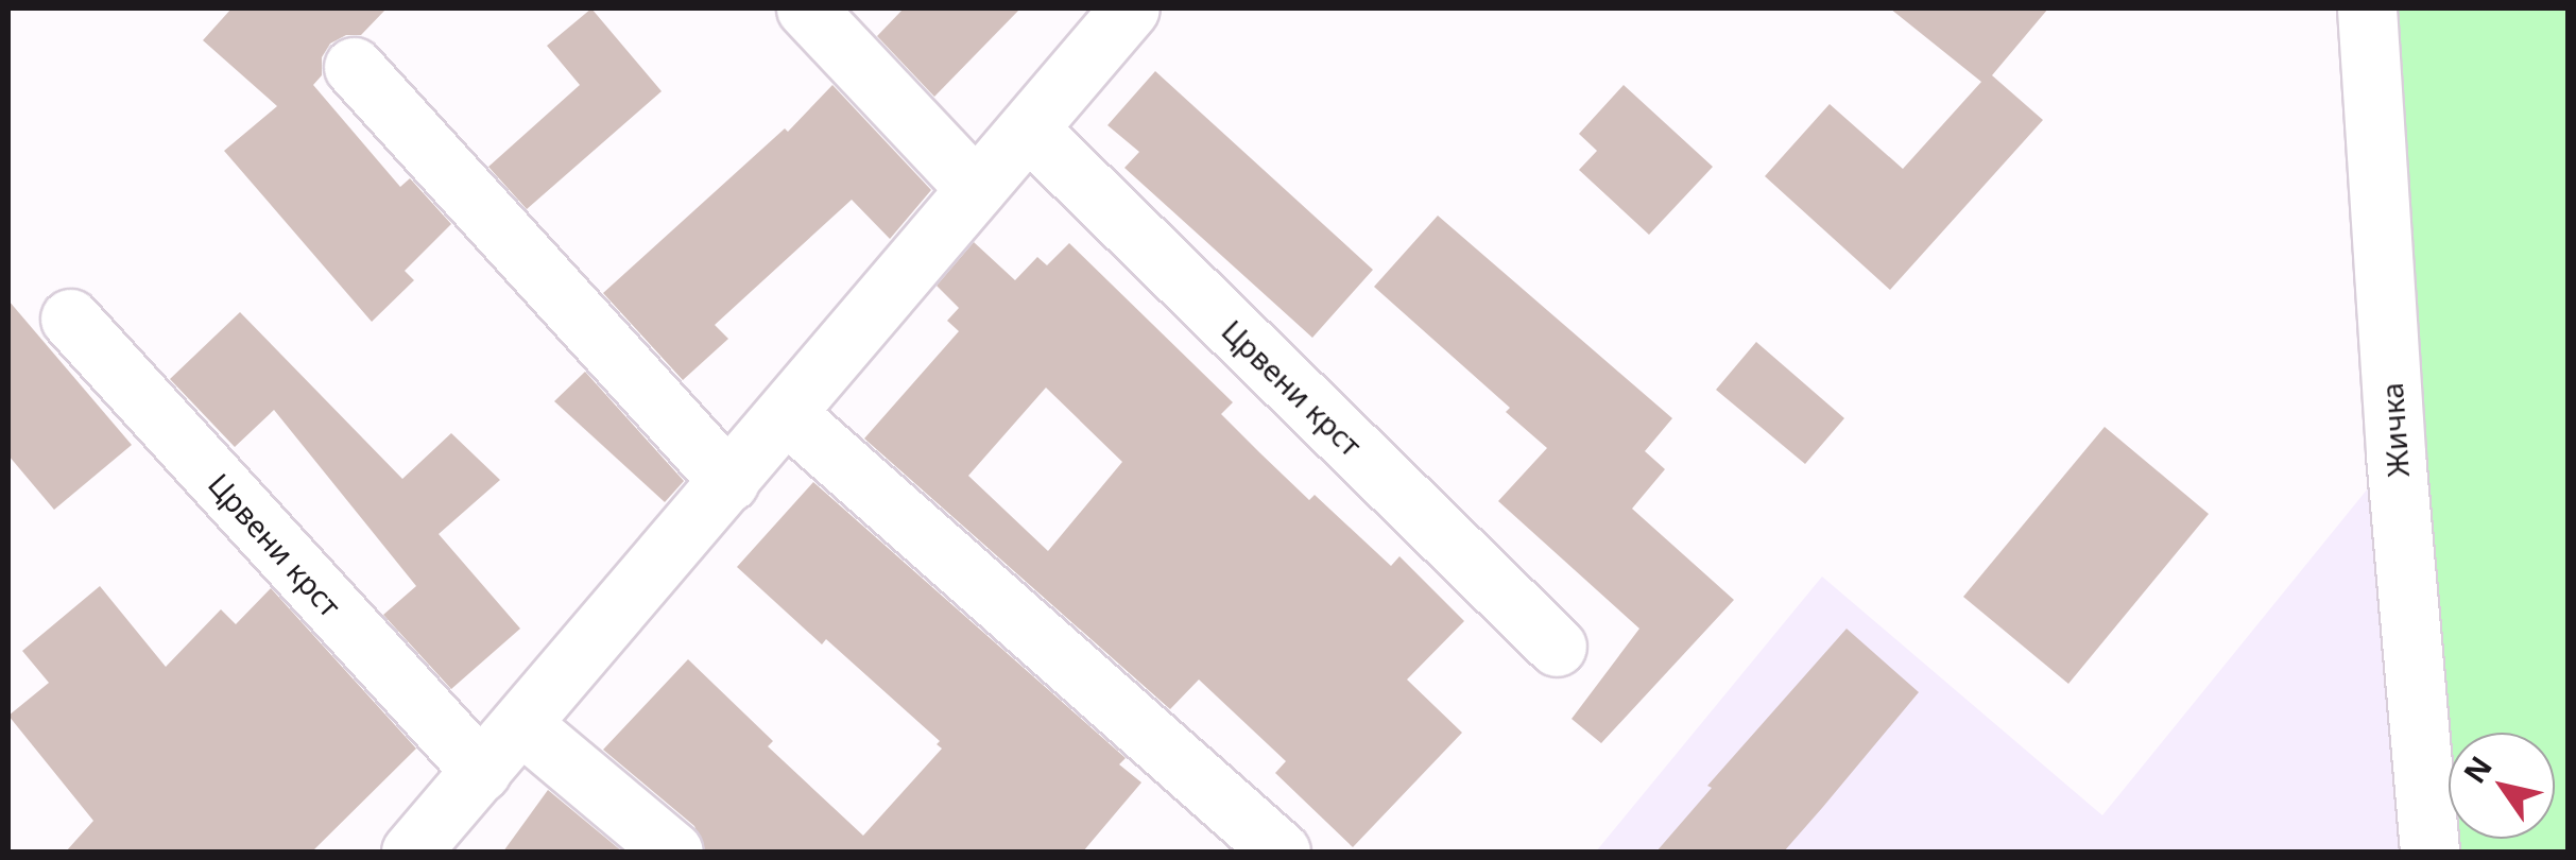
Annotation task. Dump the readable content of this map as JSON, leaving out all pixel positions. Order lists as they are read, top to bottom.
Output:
{
  "streets": {
    "street": ["Црвени крст", "Жичка"]
  },
  "north": "top left"
}
